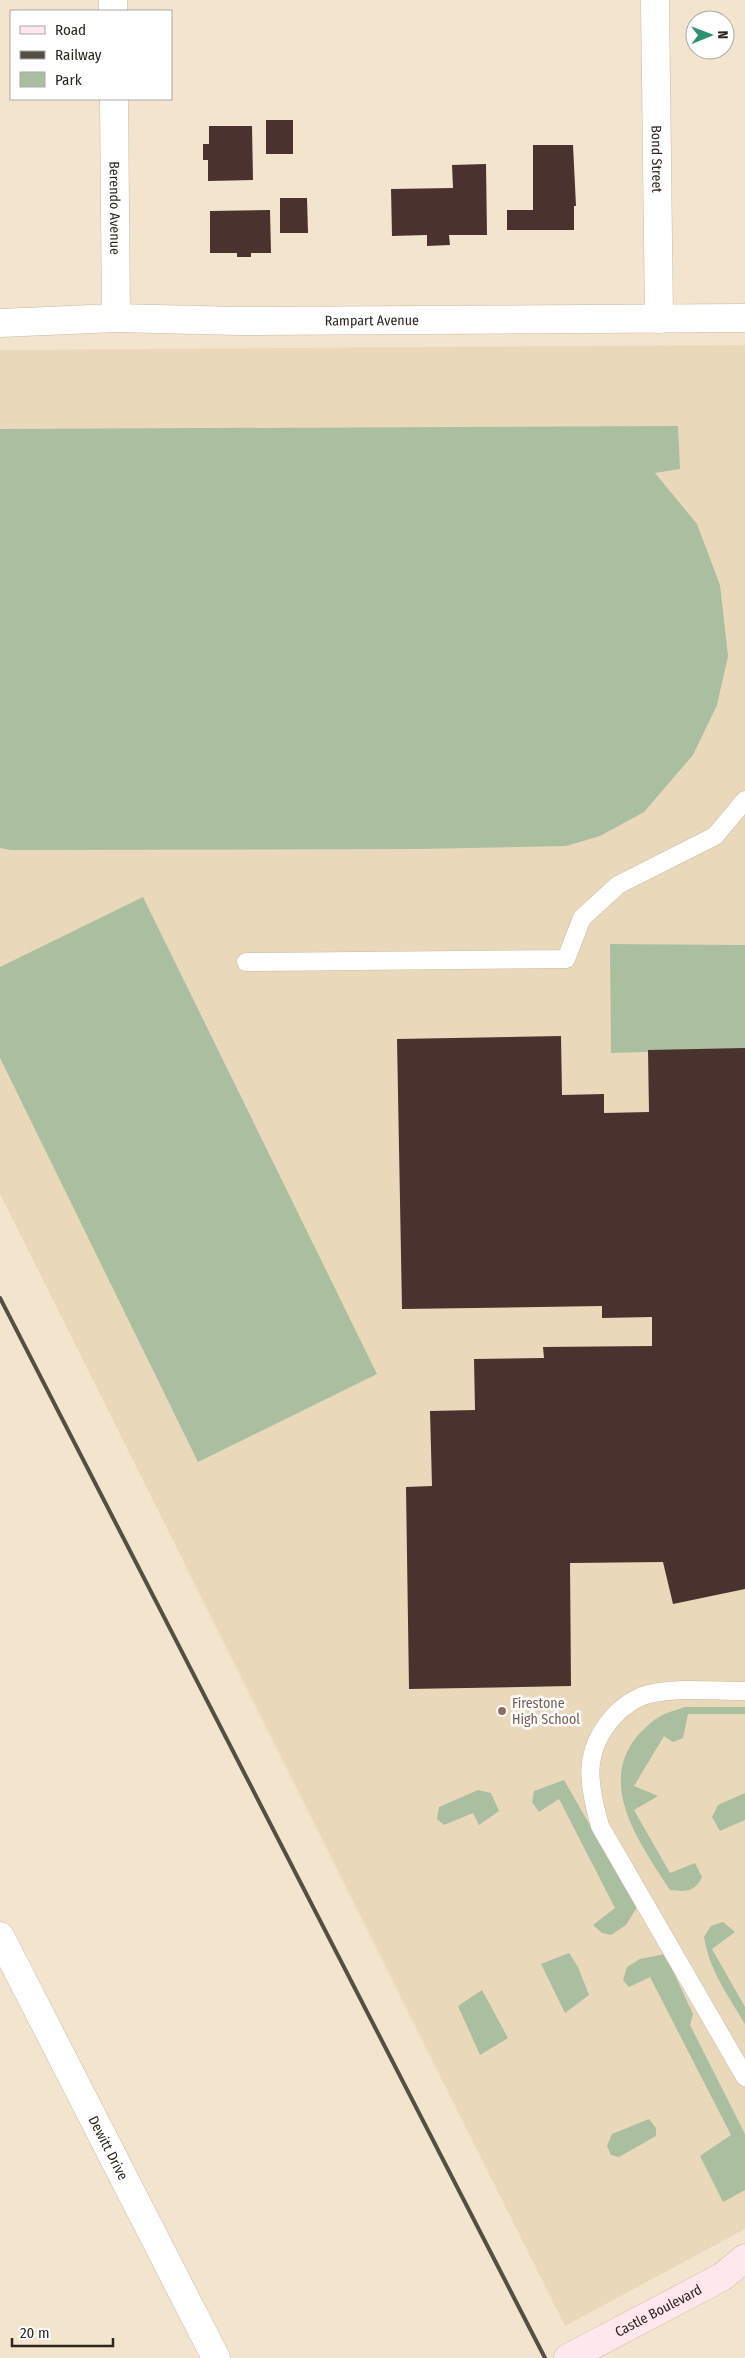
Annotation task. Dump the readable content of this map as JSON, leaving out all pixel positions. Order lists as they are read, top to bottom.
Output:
{
  "streets": {
    "street": [
      "Bond Street",
      "Berendo Avenue",
      "Rampart Avenue",
      "Dewitt Drive",
      "Castle Boulevard"
    ]
  },
  "crossings": [
    ["Bond Street", "Rampart Avenue"],
    ["Berendo Avenue", "Rampart Avenue"]
  ],
  "places": ["Firestone High School"],
  "legend": ["Road", "Railway", "Park"],
  "scale_bar": "20 m",
  "north": "right"
}
